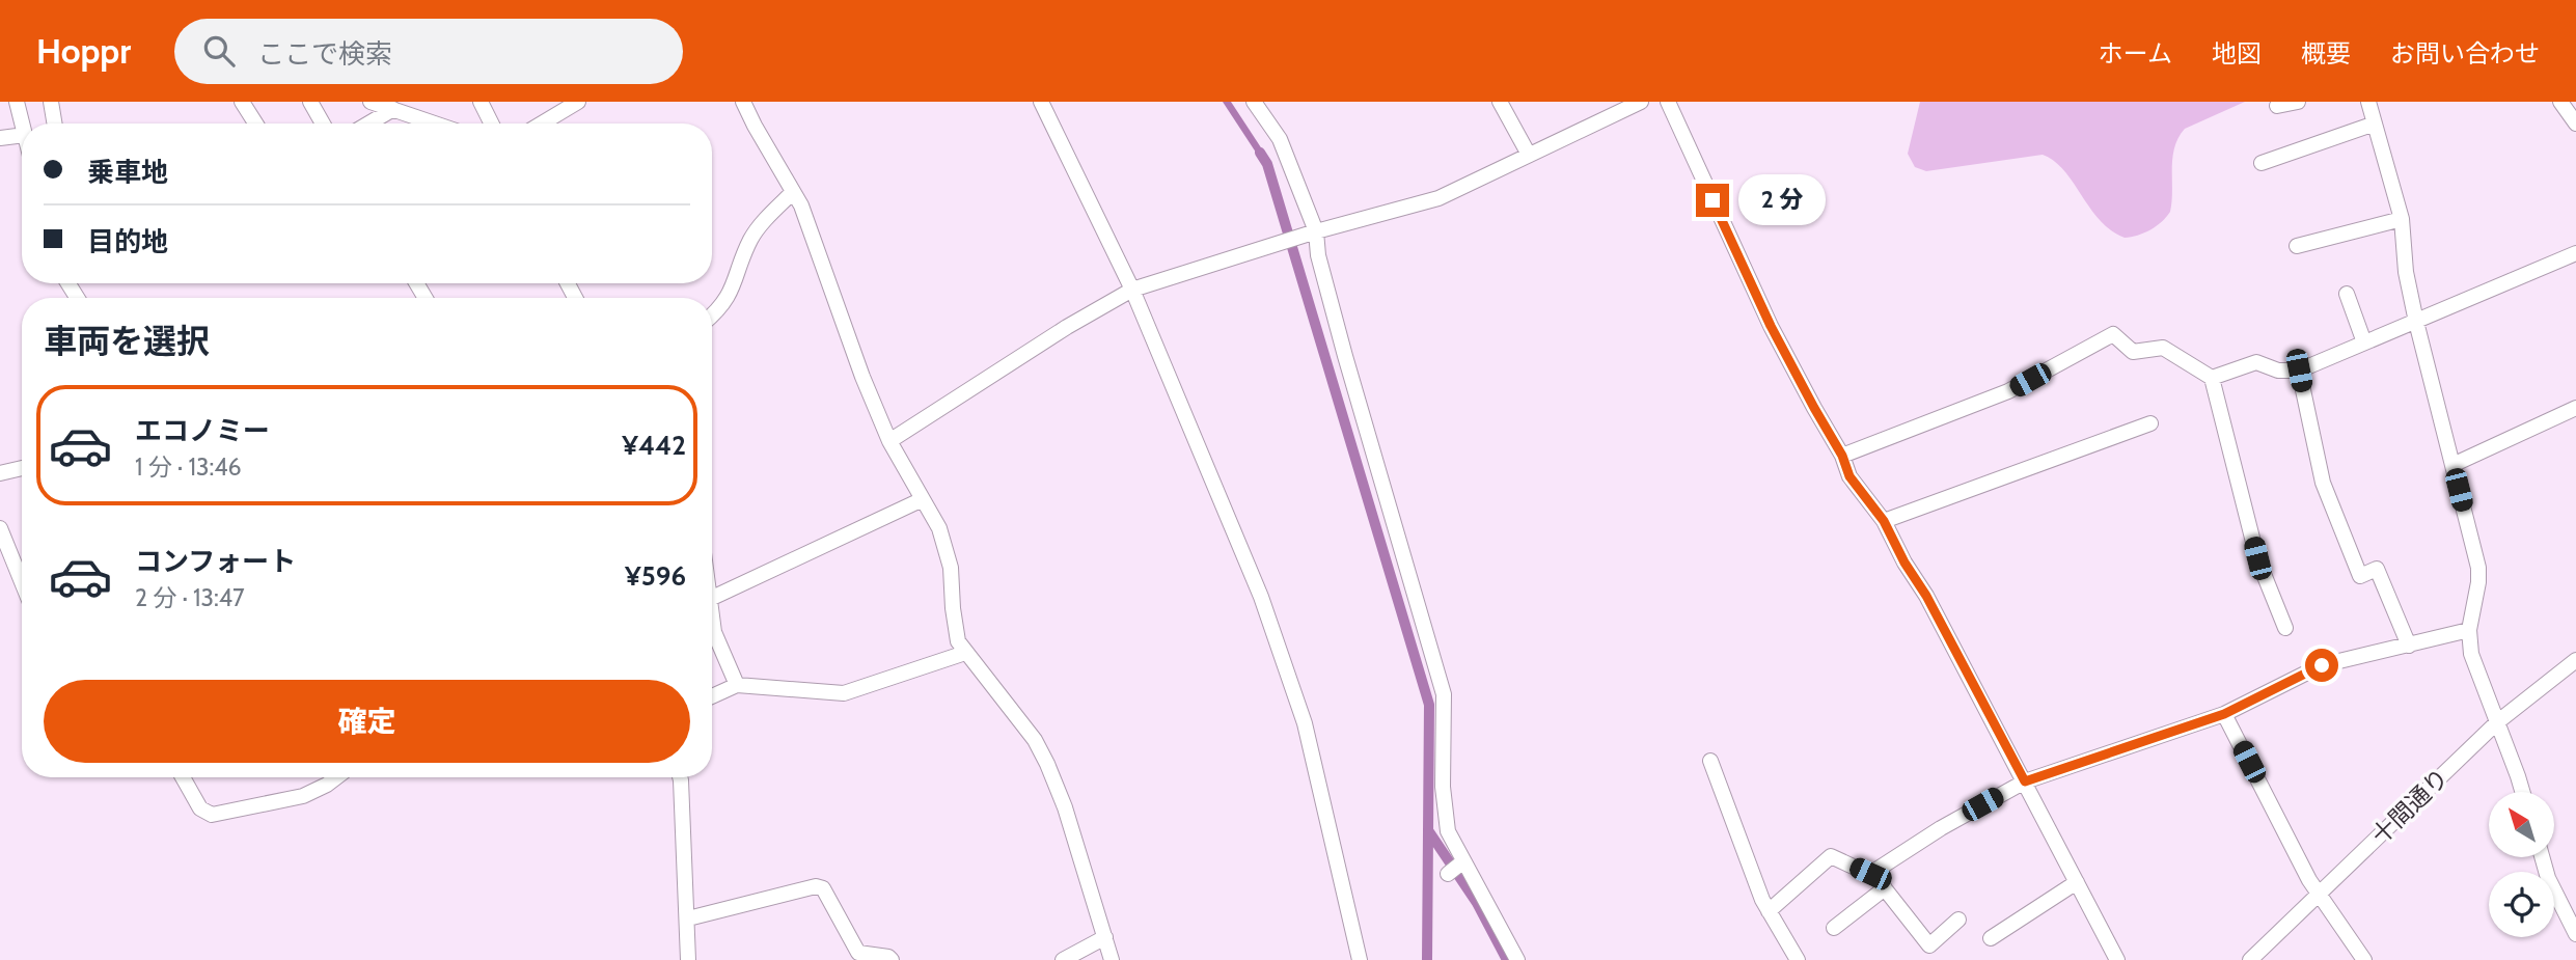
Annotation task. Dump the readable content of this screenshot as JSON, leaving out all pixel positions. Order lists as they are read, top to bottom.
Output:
{
  "streets": {
    "street": ["十間通り"]
  },
  "north": "top left",
  "page": {
    "header": "Hoppr",
    "search": "ここで検索",
    "nav": [
      "ホーム",
      "地図",
      "概要",
      "お問い合わせ"
    ],
    "banner": ["乗車地", "目的地"],
    "bubble": "2 分",
    "heading": "車両を選択",
    "list": [
      {
        "name": "エコノミー",
        "note": "1 分 · 13:46",
        "value": "¥442"
      },
      {
        "name": "コンフォート",
        "note": "2 分 · 13:47",
        "value": "¥596"
      }
    ],
    "buttons": "確定"
  }
}
